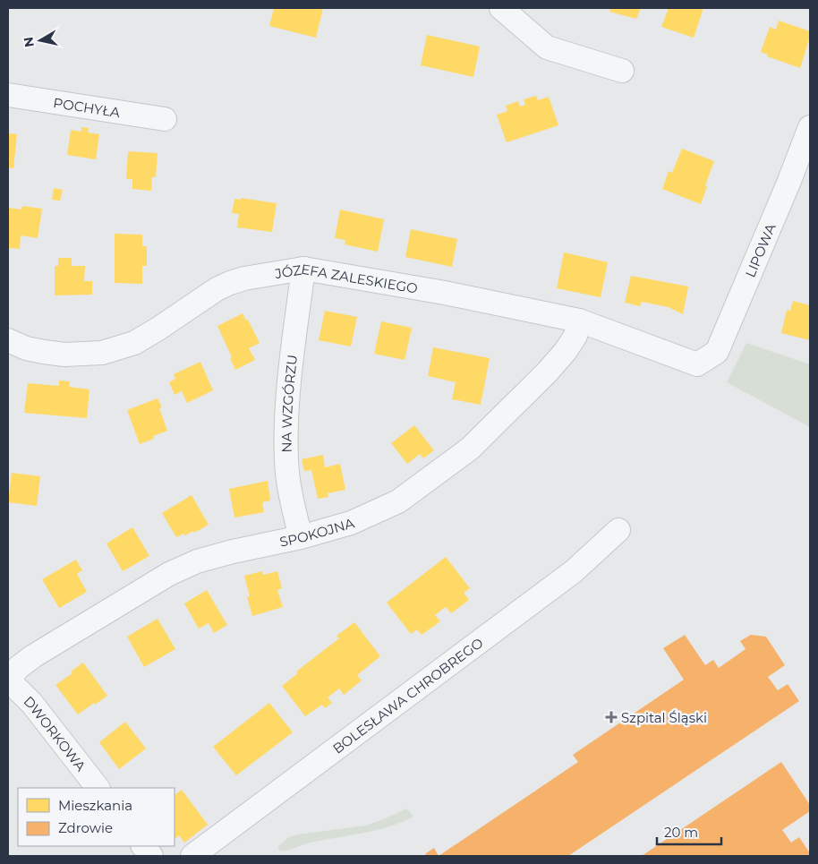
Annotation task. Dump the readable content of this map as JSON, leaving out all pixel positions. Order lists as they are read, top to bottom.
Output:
{
  "streets": {
    "street": [
      "POCHYŁA",
      "LIPOWA",
      "JÓZEFA ZALESKIEGO",
      "NA WZGÓRZU",
      "SPOKOJNA",
      "BOLESŁAWA CHROBREGO",
      "DWORKOWA"
    ]
  },
  "crossings": [
    ["LIPOWA", "JÓZEFA ZALESKIEGO"],
    ["JÓZEFA ZALESKIEGO", "NA WZGÓRZU"],
    ["JÓZEFA ZALESKIEGO", "SPOKOJNA"],
    ["NA WZGÓRZU", "SPOKOJNA"],
    ["SPOKOJNA", "DWORKOWA"]
  ],
  "places": {
    "health": ["Szpital Śląski"]
  },
  "legend": ["Mieszkania", "Zdrowie"],
  "scale_bar": "20 m",
  "north": "left"
}
